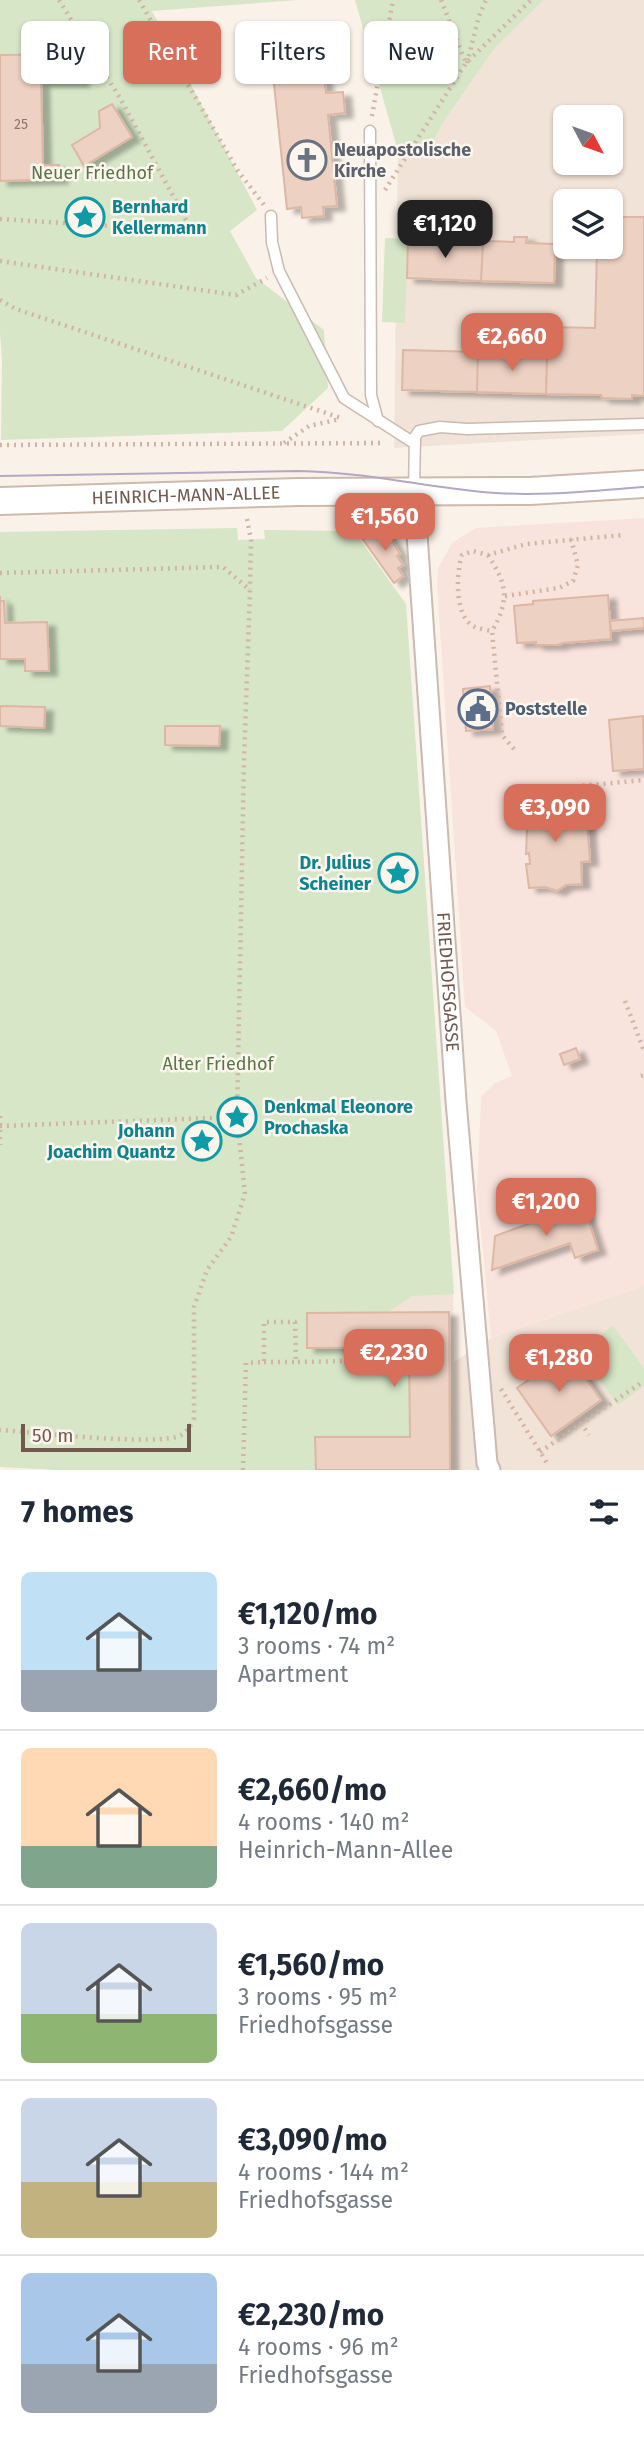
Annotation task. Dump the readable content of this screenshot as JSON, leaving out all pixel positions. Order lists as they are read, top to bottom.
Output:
{
  "streets": {
    "main road": ["HEINRICH-MANN-ALLEE"],
    "street": ["FRIEDHOFSGASSE"]
  },
  "crossings": [
    ["HEINRICH-MANN-ALLEE", "FRIEDHOFSGASSE"]
  ],
  "parks": ["Neuer Friedhof", "Alter Friedhof"],
  "places": {
    "church": ["Neuapostolische Kirche"],
    "place": [
      "Bernhard Kellermann",
      "Dr. Julius Scheiner",
      "Denkmal Eleonore Prochaska",
      "Johann Joachim Quantz"
    ],
    "public building": ["Poststelle"]
  },
  "house_numbers": ["25"],
  "scale_bar": "50 m",
  "north": "bottom right",
  "page": {
    "chip": [
      "Buy",
      "Rent",
      "Filters",
      "New"
    ],
    "price": [
      "€1,120",
      "€2,660",
      "€1,560",
      "€3,090",
      "€1,200",
      "€2,230",
      "€1,280"
    ],
    "scale": "50 m",
    "heading": "7 homes",
    "list": [
      {
        "name": "€1,120/mo",
        "note": "3 rooms · 74 m² · Apartment"
      },
      {
        "name": "€2,660/mo",
        "note": "4 rooms · 140 m² · Heinrich-Mann-Allee"
      },
      {
        "name": "€1,560/mo",
        "note": "3 rooms · 95 m² · Friedhofsgasse"
      },
      {
        "name": "€3,090/mo",
        "note": "4 rooms · 144 m² · Friedhofsgasse"
      },
      {
        "name": "€2,230/mo",
        "note": "4 rooms · 96 m² · Friedhofsgasse"
      }
    ]
  }
}
